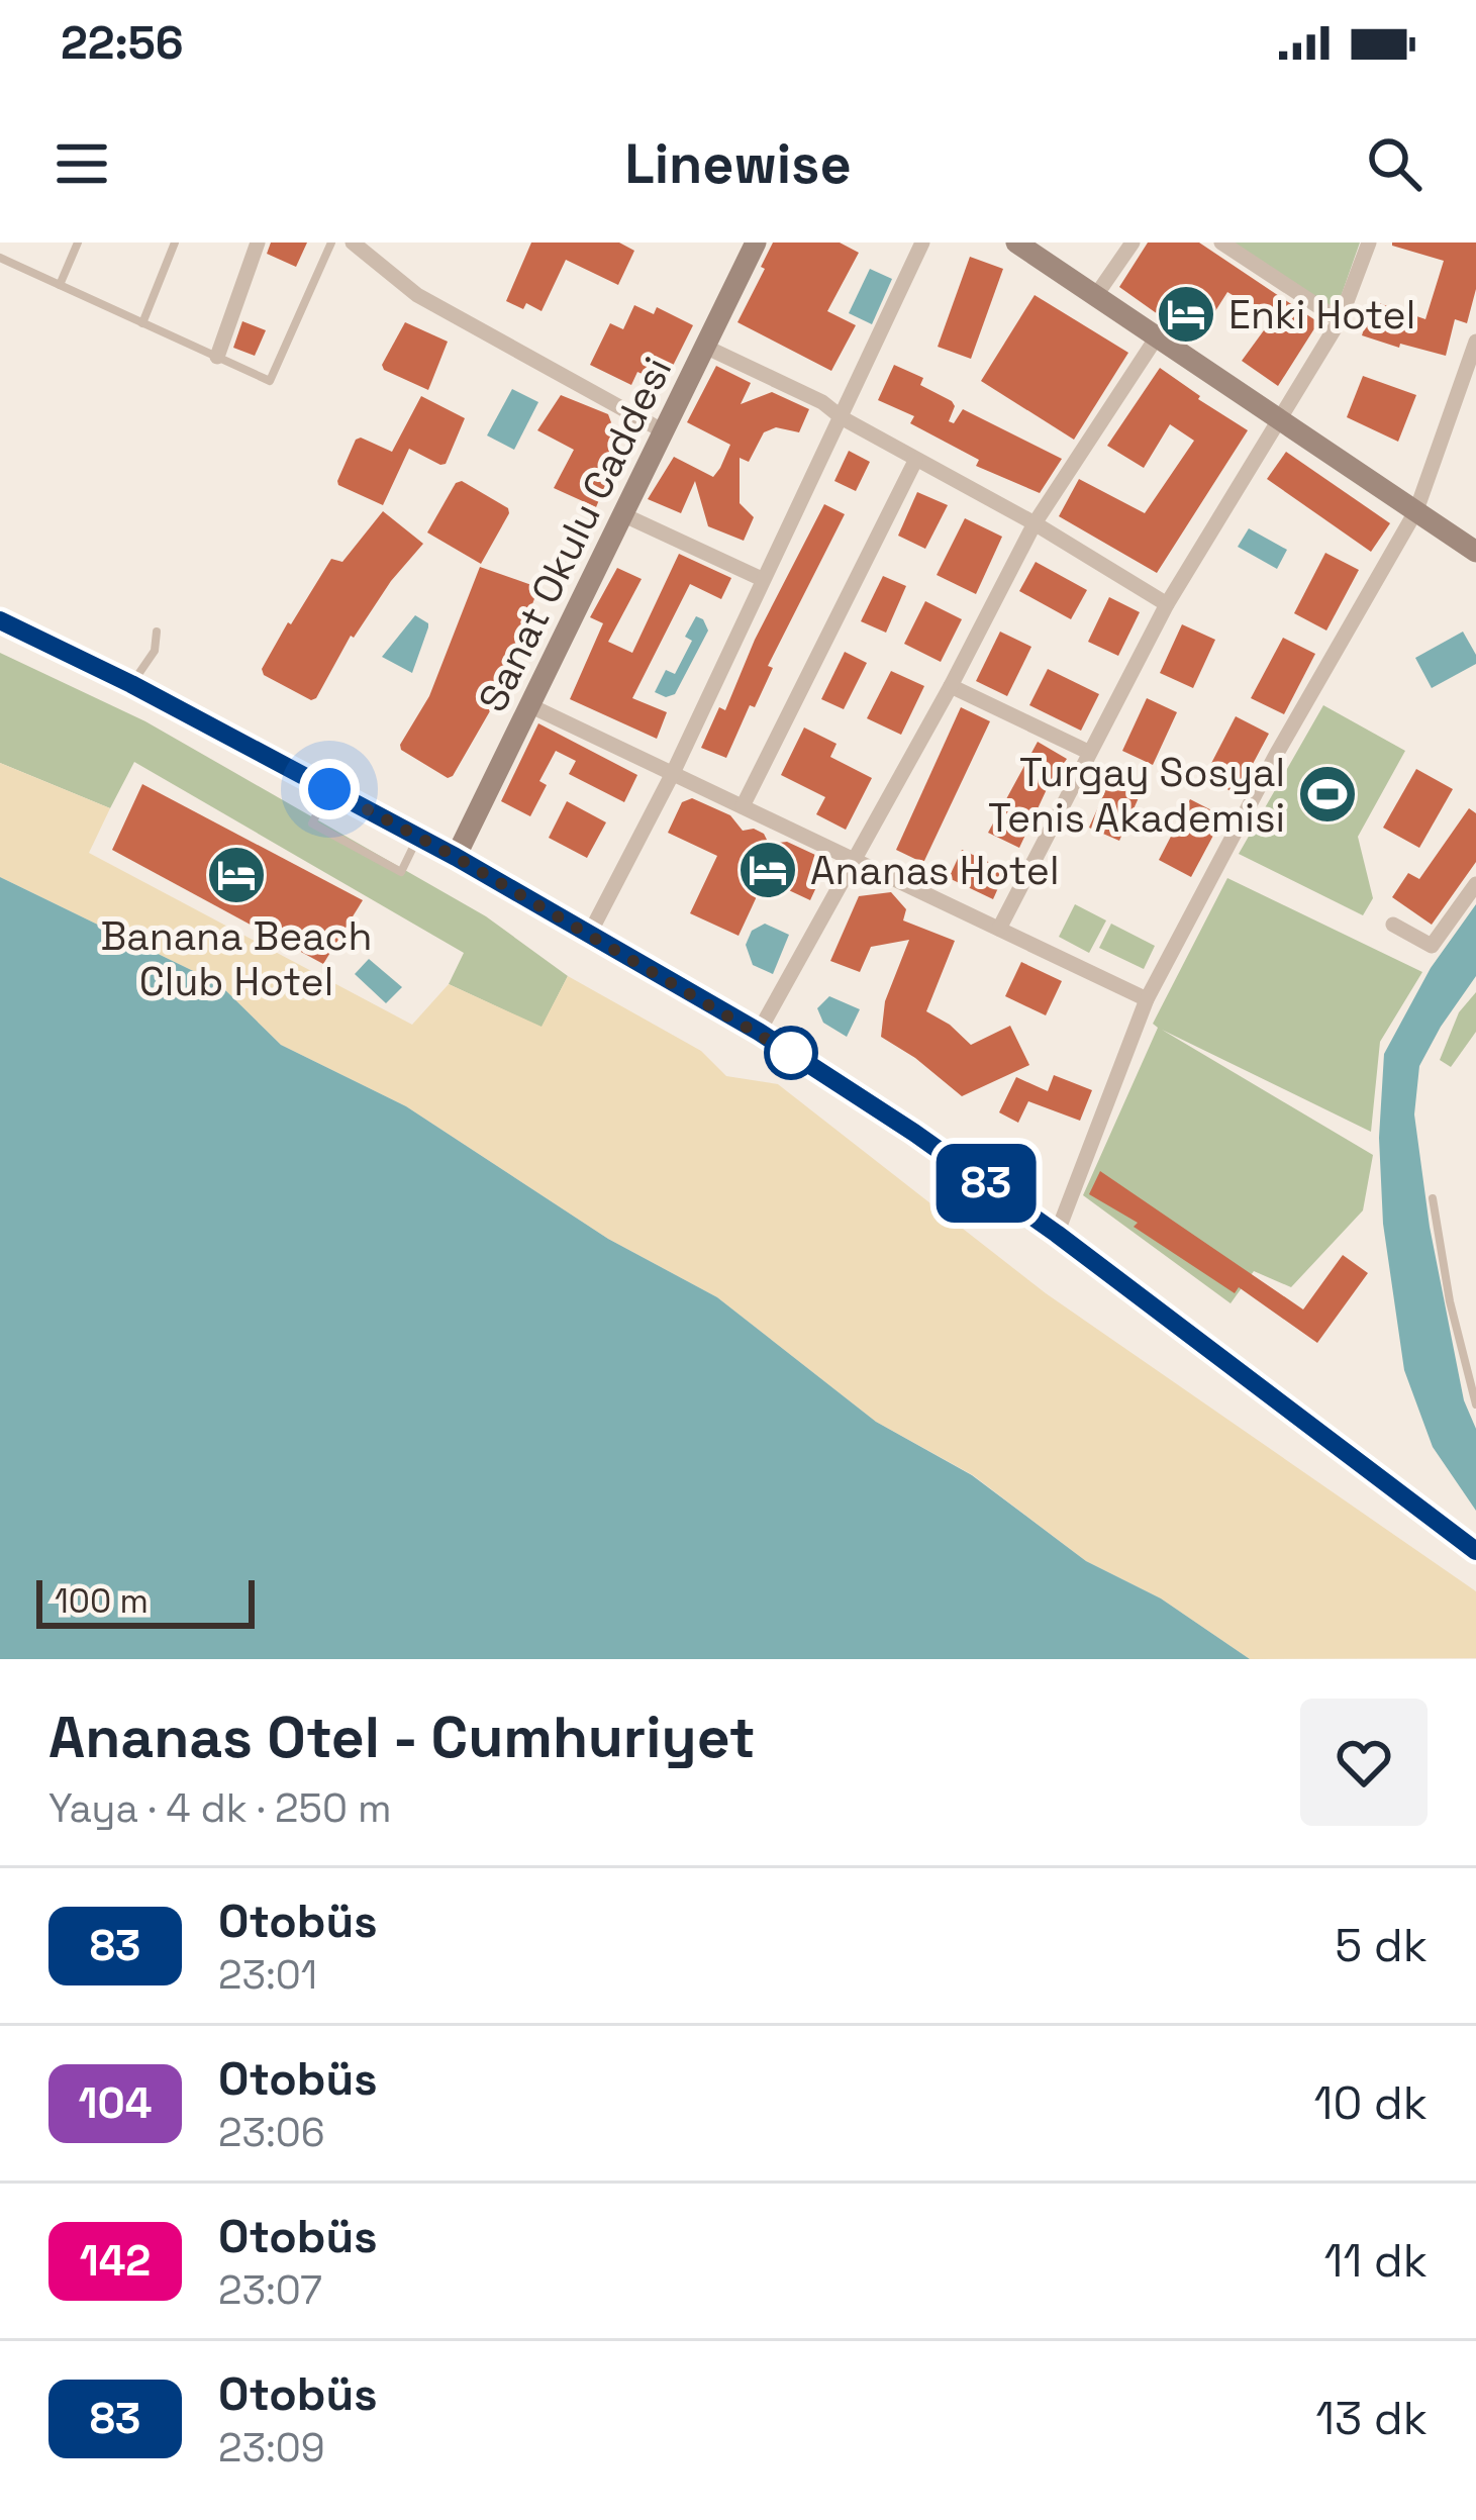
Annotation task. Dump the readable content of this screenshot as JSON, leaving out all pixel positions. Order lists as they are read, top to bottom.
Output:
{
  "streets": {
    "main road": ["Sanat Okulu Caddesi"]
  },
  "places": {
    "hotel": ["Enki Hotel", "Ananas Hotel", "Banana Beach Club Hotel"],
    "sports": ["Turgay Sosyal Tenis Akademisi"]
  },
  "lines": ["bus line 83"],
  "scale_bar": "100 m",
  "page": {
    "status": "22:56",
    "header": "Linewise",
    "on_map": "83",
    "scale": "100 m",
    "heading": ["Ananas Otel - Cumhuriyet", "Yaya · 4 dk · 250 m"],
    "list": [
      {
        "mark": "83",
        "name": "Otobüs",
        "note": "23:01",
        "value": "5 dk"
      },
      {
        "mark": "104",
        "name": "Otobüs",
        "note": "23:06",
        "value": "10 dk"
      },
      {
        "mark": "142",
        "name": "Otobüs",
        "note": "23:07",
        "value": "11 dk"
      },
      {
        "mark": "83",
        "name": "Otobüs",
        "note": "23:09",
        "value": "13 dk"
      }
    ]
  }
}
